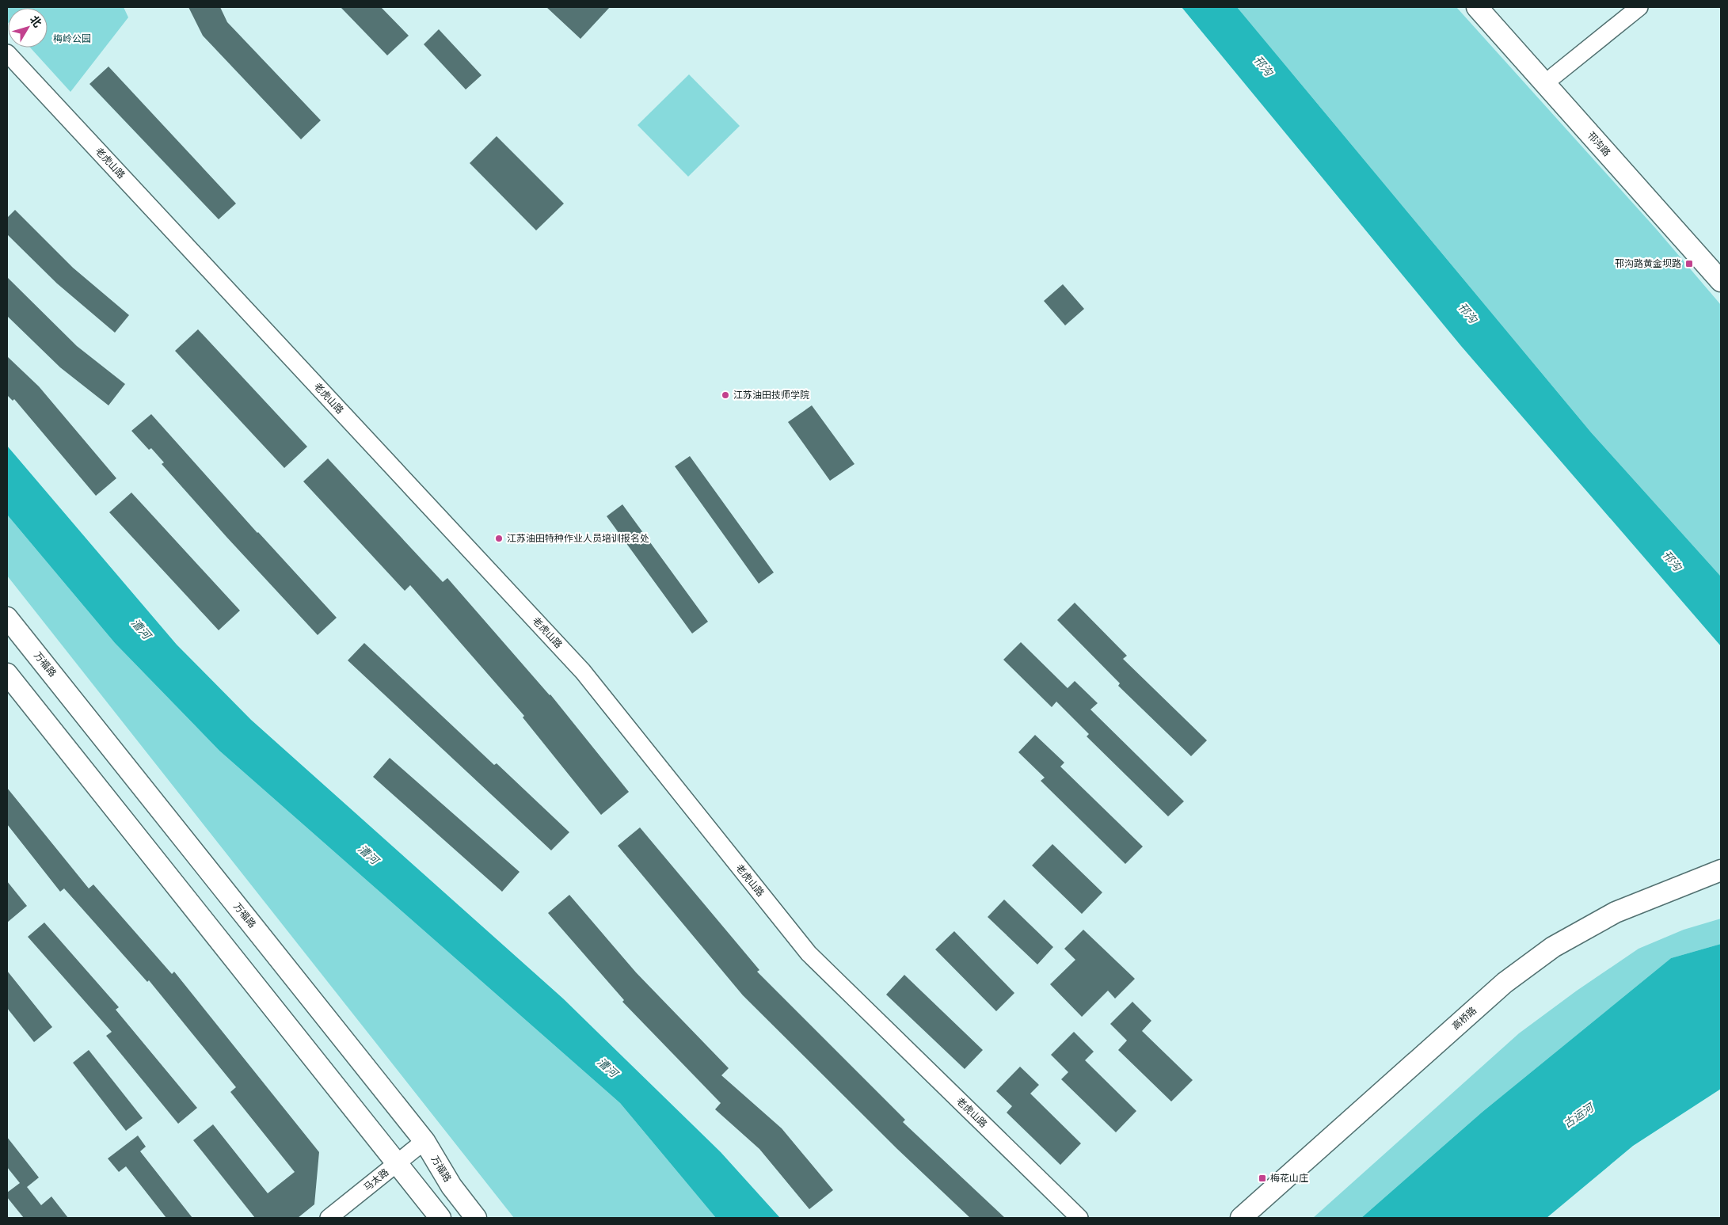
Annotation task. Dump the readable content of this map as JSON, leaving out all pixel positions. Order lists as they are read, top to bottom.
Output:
{
  "streets": {
    "main road": ["邗沟路", "万福路", "高桥路"],
    "street": ["老虎山路", "马太路"]
  },
  "crossings": [
    ["万福路", "马太路"]
  ],
  "water": ["邗沟", "漕河", "古运河"],
  "parks": ["梅岭公园"],
  "places": {
    "transit": ["邗沟路黄金坝路", "梅花山庄"],
    "other": ["江苏油田技师学院", "江苏油田特种作业人员培训报名处"]
  },
  "north": "top right"
}
